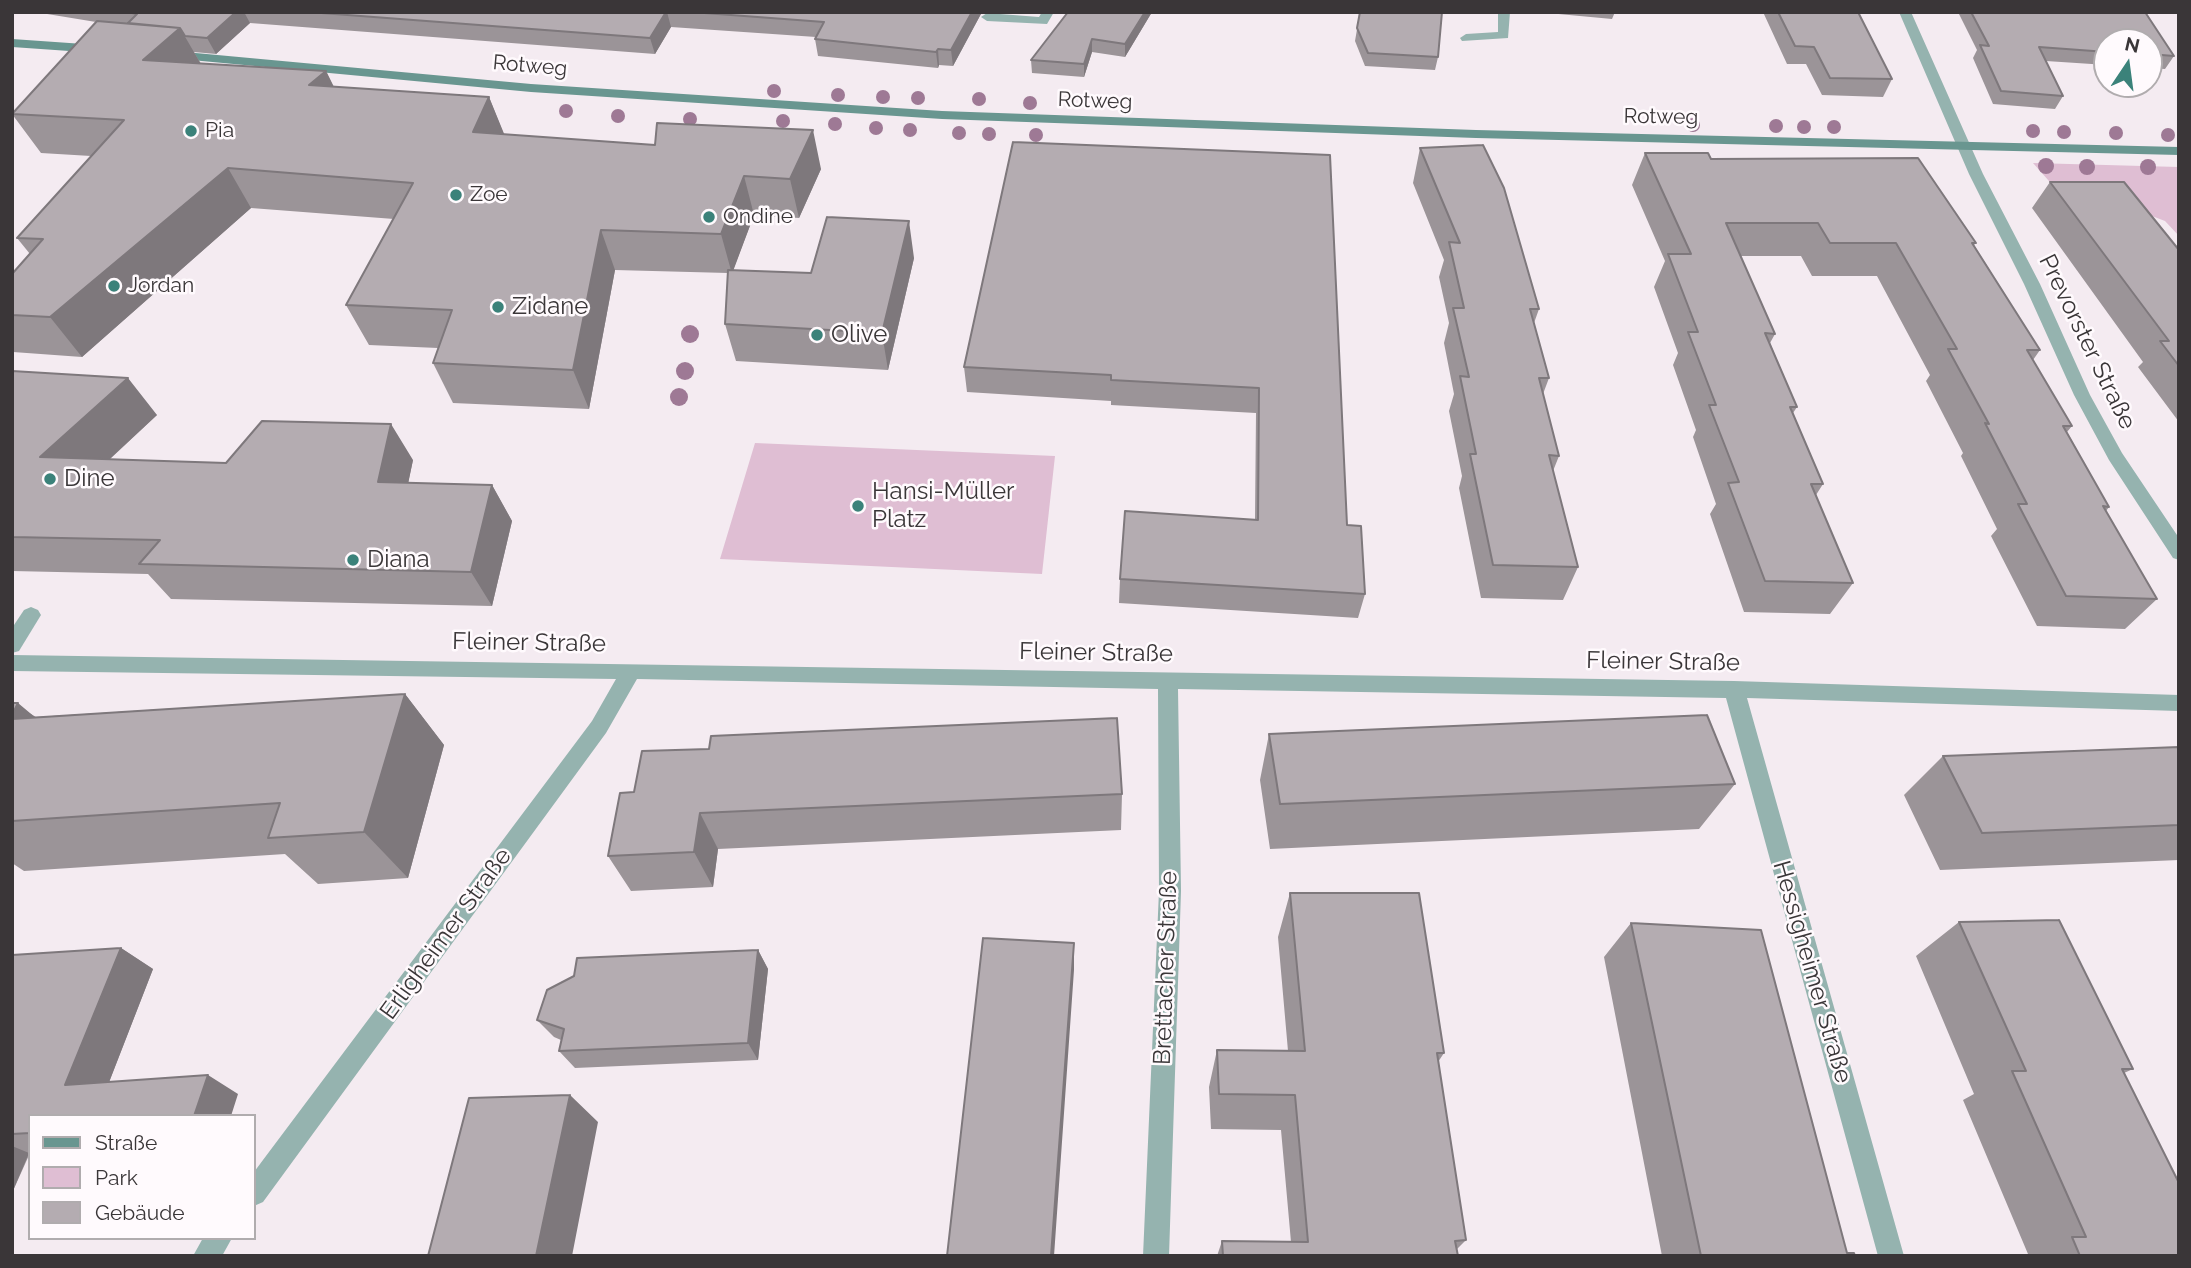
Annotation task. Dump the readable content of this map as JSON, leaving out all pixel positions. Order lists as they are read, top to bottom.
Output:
{
  "streets": {
    "main road": ["Rotweg"],
    "street": [
      "Prevorster Straße",
      "Fleiner Straße",
      "Erligheimer Straße",
      "Brettacher Straße",
      "Hessigheimer Straße"
    ]
  },
  "crossings": [
    ["Rotweg", "Prevorster Straße"],
    ["Fleiner Straße", "Erligheimer Straße"],
    ["Fleiner Straße", "Brettacher Straße"],
    ["Fleiner Straße", "Hessigheimer Straße"]
  ],
  "places": [
    "Pia",
    "Zoe",
    "Ondine",
    "Jordan",
    "Zidane",
    "Olive",
    "Dine",
    "Hansi-Müller Platz",
    "Diana"
  ],
  "legend": ["Straße", "Park", "Gebäude"],
  "north": "top"
}
